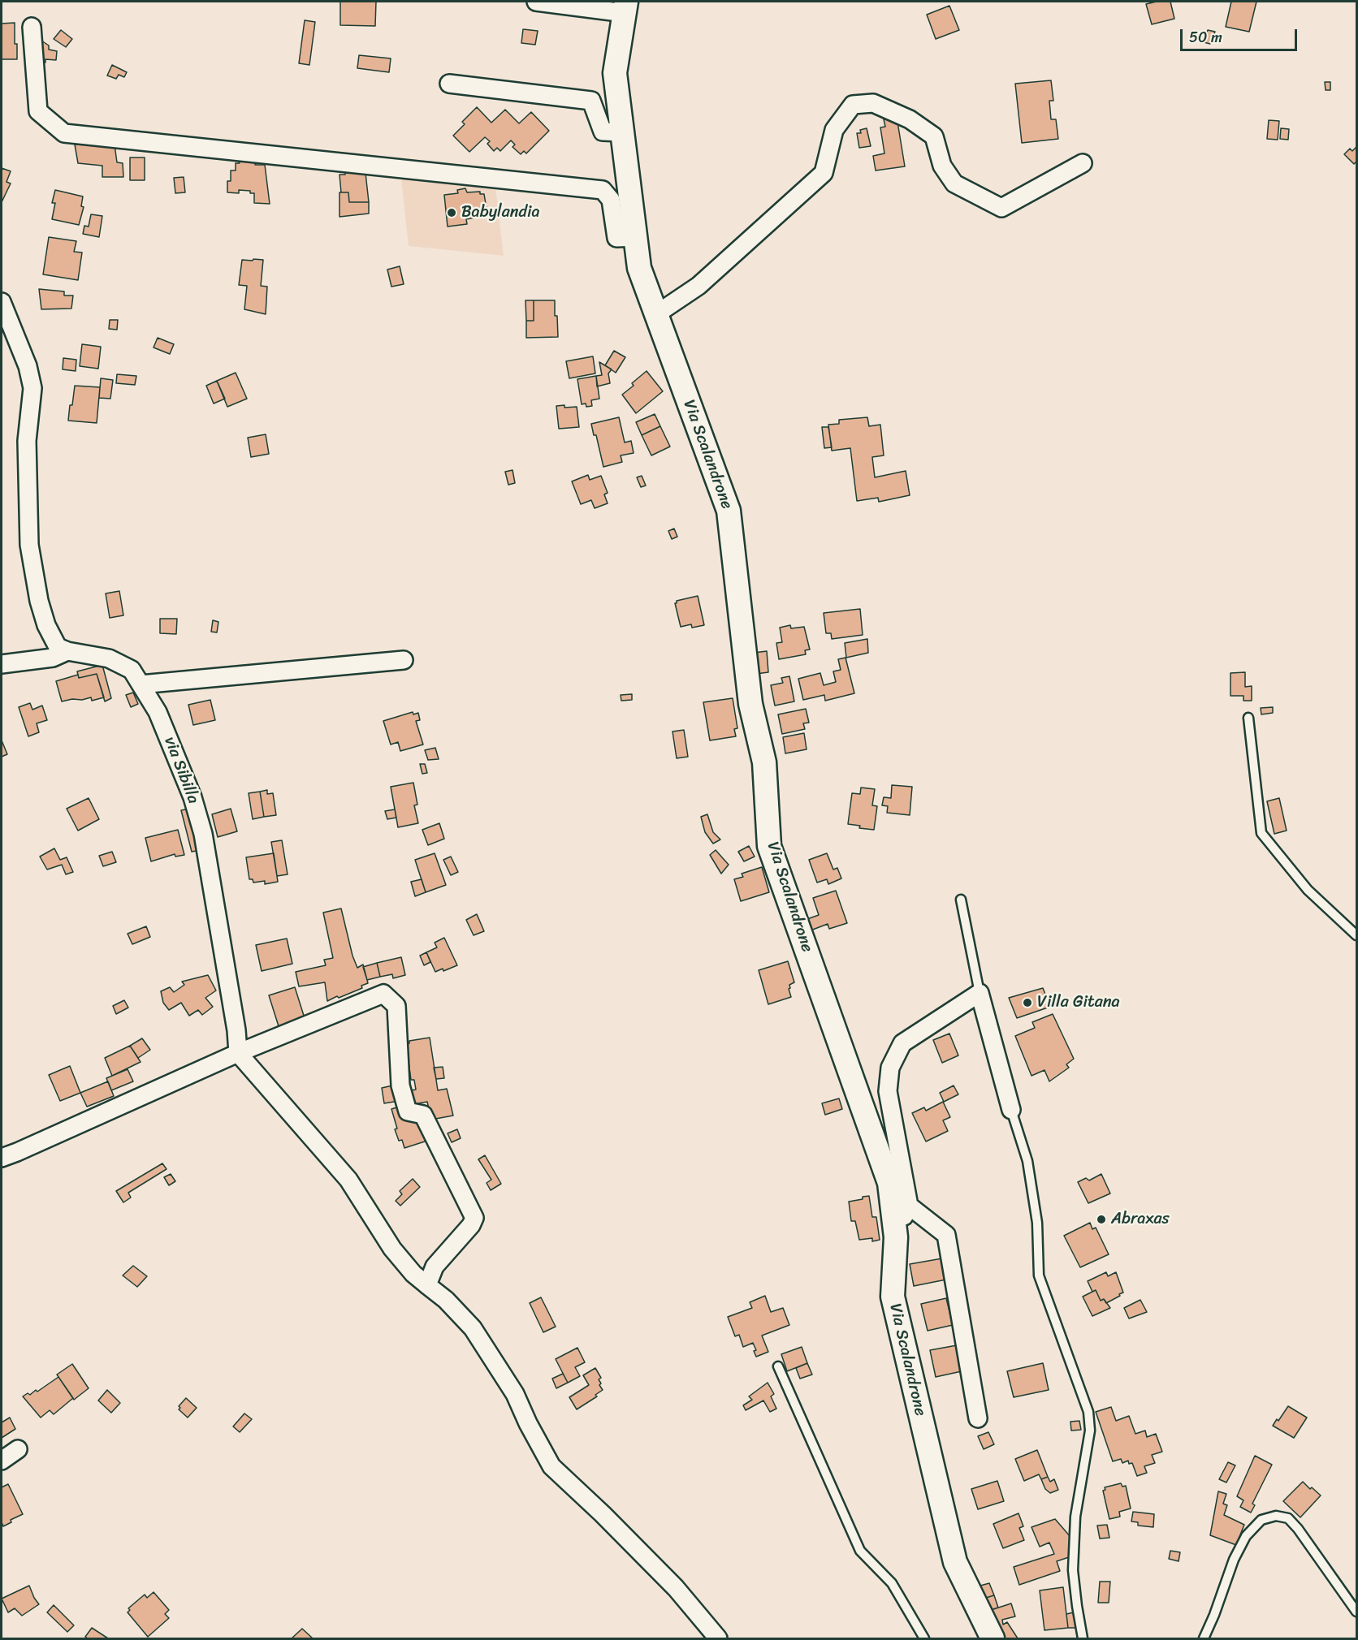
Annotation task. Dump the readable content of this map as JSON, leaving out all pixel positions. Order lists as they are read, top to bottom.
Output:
{
  "streets": {
    "street": ["Via Scalandrone", "via Sibilla"]
  },
  "places": ["Babylandia", "Villa Gitana", "Abraxas"],
  "scale_bar": "50 m"
}
